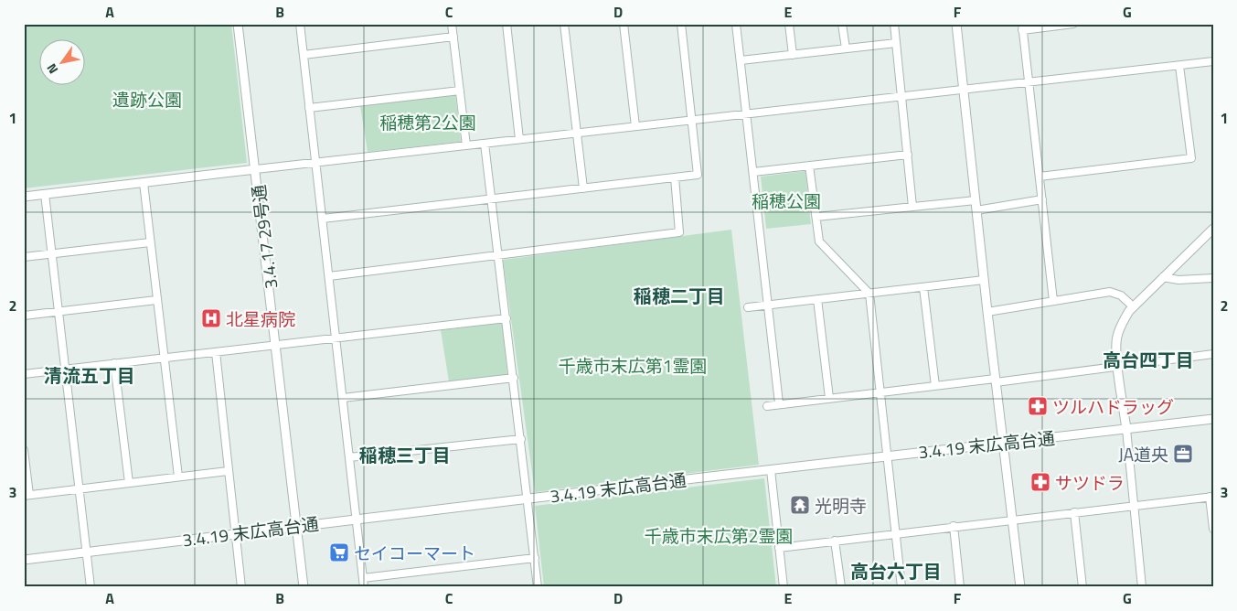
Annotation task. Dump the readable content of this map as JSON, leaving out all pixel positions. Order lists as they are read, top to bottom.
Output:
{
  "streets": {
    "street": ["3.4.17 29号通", "3.4.19 末広高台通"]
  },
  "crossings": [
    ["3.4.17 29号通", "3.4.19 末広高台通"]
  ],
  "districts": [
    "稲穂二丁目",
    "高台四丁目",
    "清流五丁目",
    "稲穂三丁目",
    "高台六丁目"
  ],
  "parks": [
    "遺跡公園",
    "稲穂第2公園",
    "稲穂公園",
    "千歳市末広第1霊園",
    "千歳市末広第2霊園"
  ],
  "places": {
    "hospital": ["北星病院"],
    "pharmacy": ["ツルハドラッグ", "サツドラ"],
    "office": ["JA道央"],
    "temple": ["光明寺"],
    "supermarket": ["セイコーマート"]
  },
  "north": "bottom left",
  "grid": {
    "columns": [
      "A",
      "B",
      "C",
      "D",
      "E",
      "F",
      "G"
    ],
    "rows": ["1", "2", "3"]
  }
}
